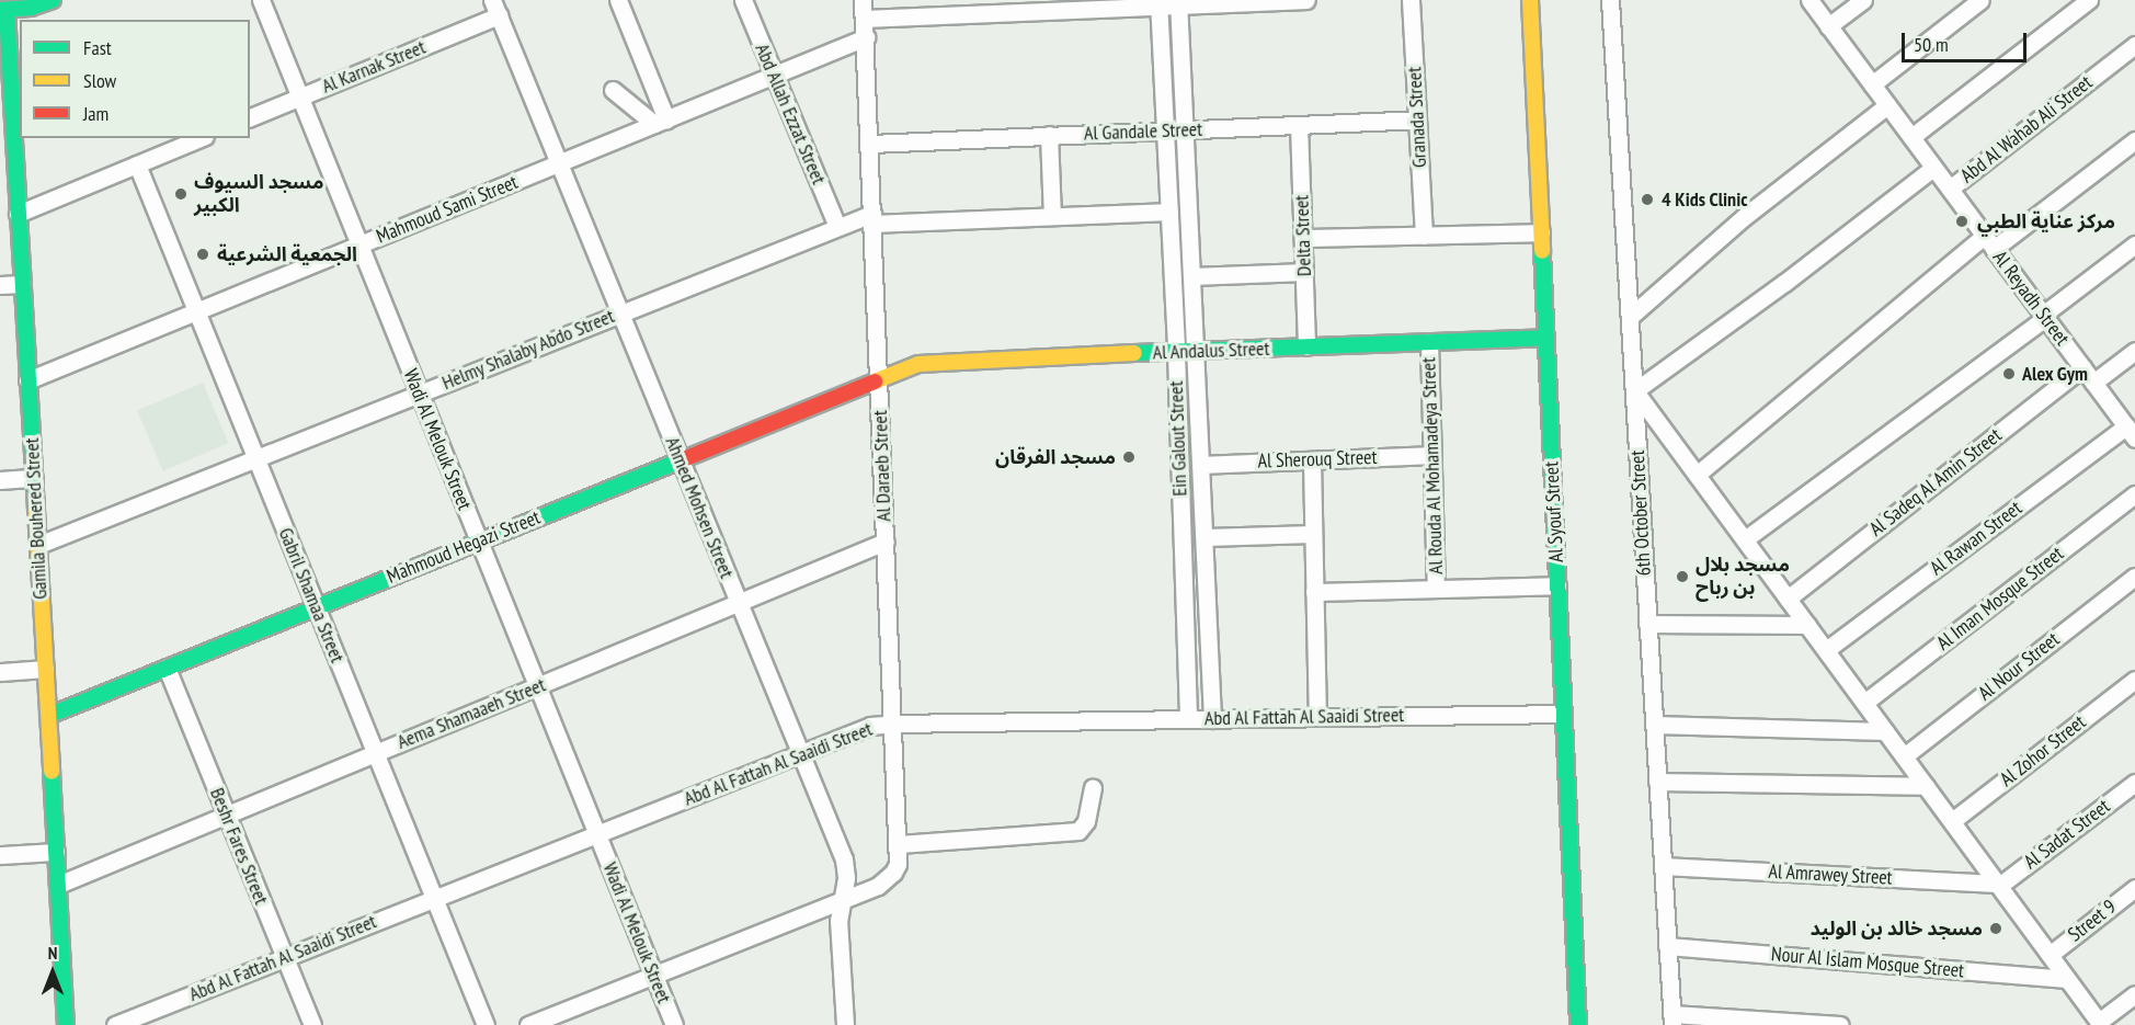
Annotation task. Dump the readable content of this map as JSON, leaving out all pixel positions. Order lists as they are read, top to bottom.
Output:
{
  "streets": {
    "main road": [
      "Al Andalus Street",
      "Al Syouf Street",
      "Gamila Bouhered Street",
      "Mahmoud Hegazi Street"
    ],
    "street": [
      "Al Karnak Street",
      "Abd Allah Ezzat Street",
      "Granada Street",
      "Abd Al Wahab Ali Street",
      "Al Gandale Street",
      "Mahmoud Sami Street",
      "Delta Street",
      "Al Reyadh Street",
      "Helmy Shalaby Abdo Street",
      "Ein Galout Street",
      "Wadi Al Melouk Street",
      "Al Sherouq Street",
      "Al Daraeb Street",
      "Al Rouda Al Mohamadeya Street",
      "Al Sadeq Al Amin Street",
      "Ahmed Mohsen Street",
      "6th October Street",
      "Al Rawan Street",
      "Gabril Shamaa Street",
      "Al Iman Mosque Street",
      "Al Nour Street",
      "Aema Shamaaeh Street",
      "Abd Al Fattah Al Saaidi Street",
      "Al Zohor Street",
      "Al Sadat Street",
      "Beshr Fares Street",
      "Al Amrawey Street",
      "Street 9",
      "Nour Al Islam Mosque Street"
    ]
  },
  "crossings": [
    ["Al Karnak Street", "Wadi Al Melouk Street"],
    ["Al Karnak Street", "Ahmed Mohsen Street"],
    ["Abd Allah Ezzat Street", "Mahmoud Sami Street"],
    ["Abd Allah Ezzat Street", "Helmy Shalaby Abdo Street"],
    ["Granada Street", "Al Gandale Street"],
    ["Abd Al Wahab Ali Street", "Al Reyadh Street"],
    ["Al Gandale Street", "Delta Street"],
    ["Al Gandale Street", "Ein Galout Street"],
    ["Al Gandale Street", "Al Daraeb Street"],
    ["Mahmoud Sami Street", "Wadi Al Melouk Street"],
    ["Mahmoud Sami Street", "Al Daraeb Street"],
    ["Mahmoud Sami Street", "Ahmed Mohsen Street"],
    ["Mahmoud Sami Street", "Gamila Bouhered Street"],
    ["Mahmoud Sami Street", "Gabril Shamaa Street"],
    ["Delta Street", "Al Andalus Street"],
    ["Al Reyadh Street", "Al Sadeq Al Amin Street"],
    ["Al Reyadh Street", "Al Rawan Street"],
    ["Helmy Shalaby Abdo Street", "Ein Galout Street"],
    ["Helmy Shalaby Abdo Street", "Wadi Al Melouk Street"],
    ["Helmy Shalaby Abdo Street", "Al Daraeb Street"],
    ["Helmy Shalaby Abdo Street", "Ahmed Mohsen Street"],
    ["Helmy Shalaby Abdo Street", "Gamila Bouhered Street"],
    ["Helmy Shalaby Abdo Street", "Gabril Shamaa Street"],
    ["Al Andalus Street", "Ein Galout Street"],
    ["Al Andalus Street", "Al Daraeb Street"],
    ["Al Andalus Street", "Al Rouda Al Mohamadeya Street"],
    ["Al Andalus Street", "Al Syouf Street"],
    ["Al Andalus Street", "Mahmoud Hegazi Street"],
    ["Ein Galout Street", "Al Sherouq Street"],
    ["Ein Galout Street", "Abd Al Fattah Al Saaidi Street"],
    ["Wadi Al Melouk Street", "Al Daraeb Street"],
    ["Wadi Al Melouk Street", "Mahmoud Hegazi Street"],
    ["Wadi Al Melouk Street", "Aema Shamaaeh Street"],
    ["Wadi Al Melouk Street", "Abd Al Fattah Al Saaidi Street"],
    ["Al Sherouq Street", "Al Rouda Al Mohamadeya Street"],
    ["Al Daraeb Street", "Ahmed Mohsen Street"],
    ["Al Daraeb Street", "Mahmoud Hegazi Street"],
    ["Al Daraeb Street", "Aema Shamaaeh Street"],
    ["Al Daraeb Street", "Abd Al Fattah Al Saaidi Street"],
    ["Ahmed Mohsen Street", "Mahmoud Hegazi Street"],
    ["Ahmed Mohsen Street", "Aema Shamaaeh Street"],
    ["Ahmed Mohsen Street", "Abd Al Fattah Al Saaidi Street"],
    ["Al Syouf Street", "Abd Al Fattah Al Saaidi Street"],
    ["6th October Street", "Al Amrawey Street"],
    ["6th October Street", "Nour Al Islam Mosque Street"],
    ["Gamila Bouhered Street", "Mahmoud Hegazi Street"],
    ["Gamila Bouhered Street", "Aema Shamaaeh Street"],
    ["Mahmoud Hegazi Street", "Gabril Shamaa Street"],
    ["Mahmoud Hegazi Street", "Beshr Fares Street"],
    ["Gabril Shamaa Street", "Aema Shamaaeh Street"],
    ["Gabril Shamaa Street", "Abd Al Fattah Al Saaidi Street"],
    ["Aema Shamaaeh Street", "Beshr Fares Street"],
    ["Abd Al Fattah Al Saaidi Street", "Beshr Fares Street"],
    ["Al Sadat Street", "Al Amrawey Street"]
  ],
  "places": [
    "مسجد السيوف الكبير",
    "4 Kids Clinic",
    "مركز عناية الطبي",
    "الجمعية الشرعية",
    "Alex Gym",
    "مسجد الفرقان",
    "مسجد بلال بن رباح",
    "مسجد خالد بن الوليد"
  ],
  "legend": ["Fast", "Slow", "Jam"],
  "scale_bar": "50 m",
  "north": "top"
}
